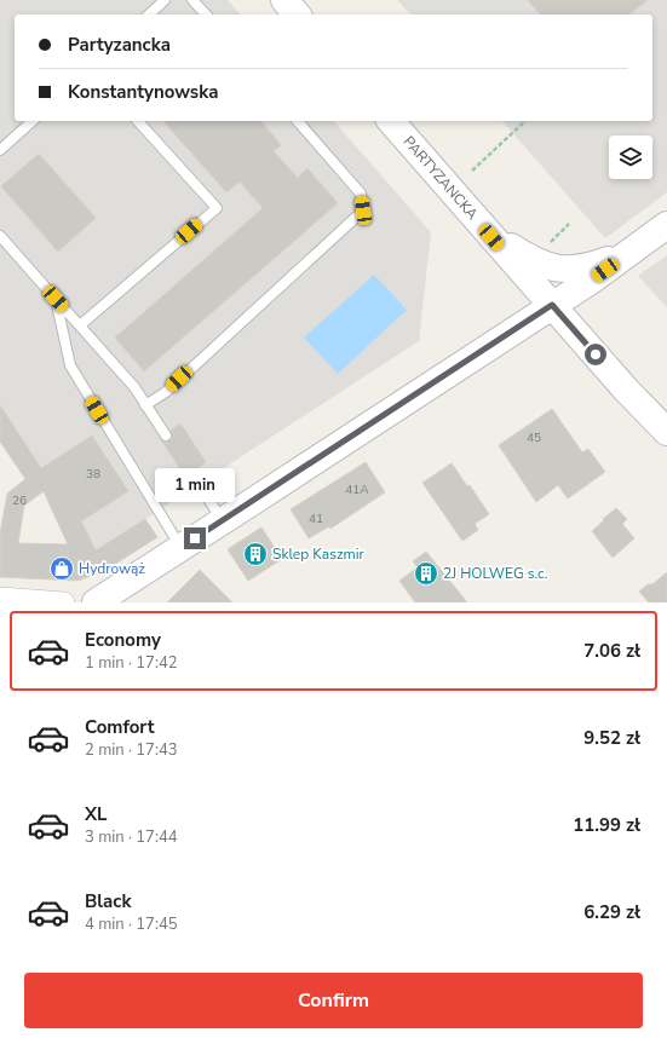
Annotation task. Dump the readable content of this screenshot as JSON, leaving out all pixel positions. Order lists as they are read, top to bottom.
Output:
{
  "streets": {
    "street": ["PARTYZANCKA"]
  },
  "places": {
    "building": ["Sklep Kaszmir", "2J HOLWEG s.c."],
    "shop": ["Hydrowąż"]
  },
  "house_numbers": [
    "45",
    "38",
    "41A",
    "26",
    "41"
  ],
  "page": {
    "banner": ["Partyzancka", "Konstantynowska"],
    "bubble": "1 min",
    "list": [
      {
        "name": "Economy",
        "note": "1 min · 17:42",
        "value": "7.06 zł"
      },
      {
        "name": "Comfort",
        "note": "2 min · 17:43",
        "value": "9.52 zł"
      },
      {
        "name": "XL",
        "note": "3 min · 17:44",
        "value": "11.99 zł"
      },
      {
        "name": "Black",
        "note": "4 min · 17:45",
        "value": "6.29 zł"
      }
    ],
    "buttons": "Confirm"
  }
}
